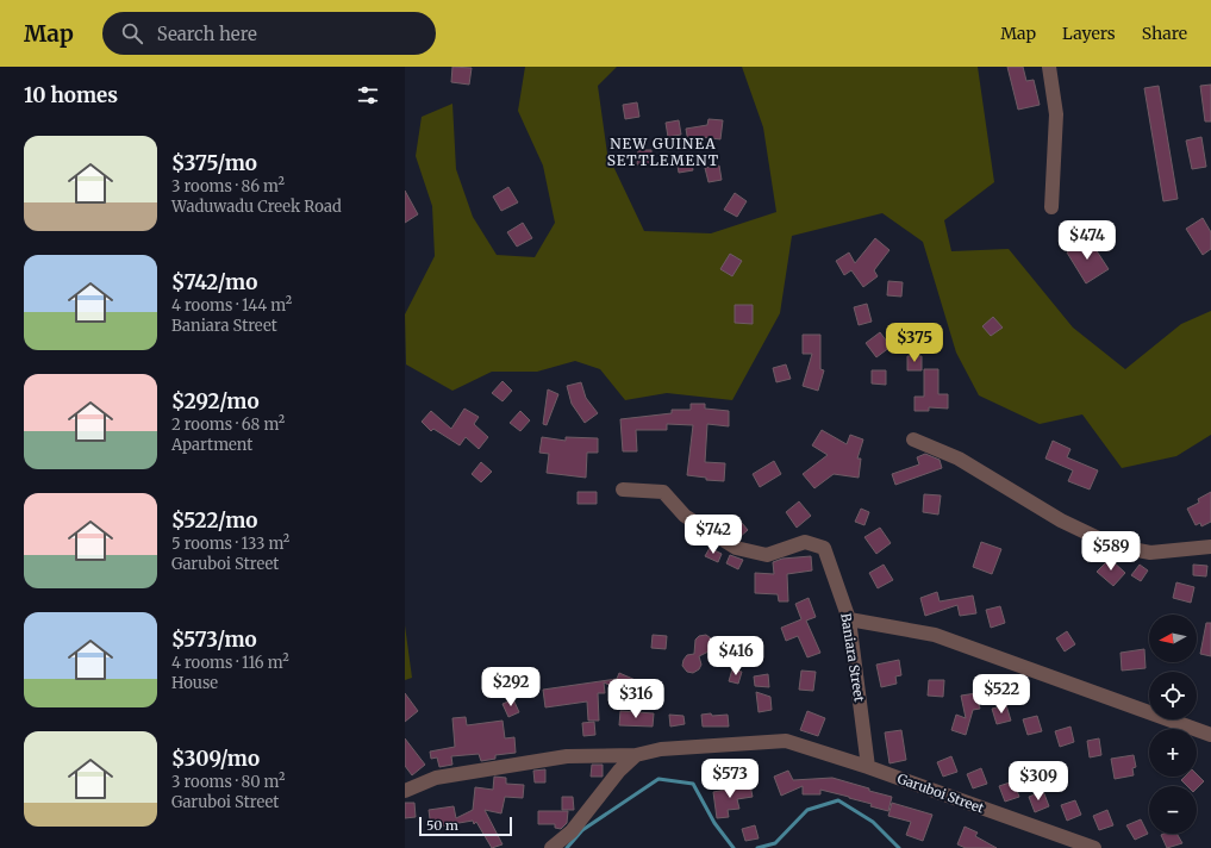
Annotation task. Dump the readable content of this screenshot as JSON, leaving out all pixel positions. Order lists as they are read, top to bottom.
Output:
{
  "streets": {
    "street": ["Baniara Street", "Garuboi Street"]
  },
  "crossings": [
    ["Baniara Street", "Garuboi Street"]
  ],
  "districts": ["NEW GUINEA SETTLEMENT"],
  "scale_bar": "50 m",
  "north": "left",
  "page": {
    "header": "Map",
    "search": "Search here",
    "nav": ["Map", "Layers", "Share"],
    "heading": "10 homes",
    "list": [
      {
        "name": "$375/mo",
        "note": "3 rooms · 86 m² · Waduwadu Creek Road"
      },
      {
        "name": "$742/mo",
        "note": "4 rooms · 144 m² · Baniara Street"
      },
      {
        "name": "$292/mo",
        "note": "2 rooms · 68 m² · Apartment"
      },
      {
        "name": "$522/mo",
        "note": "5 rooms · 133 m² · Garuboi Street"
      },
      {
        "name": "$573/mo",
        "note": "4 rooms · 116 m² · House"
      },
      {
        "name": "$309/mo",
        "note": "3 rooms · 80 m² · Garuboi Street"
      }
    ],
    "price": [
      "$474",
      "$375",
      "$742",
      "$589",
      "$416",
      "$292",
      "$522",
      "$316",
      "$573",
      "$309"
    ],
    "map_buttons": ["+", "−"],
    "scale": "50 m"
  }
}
